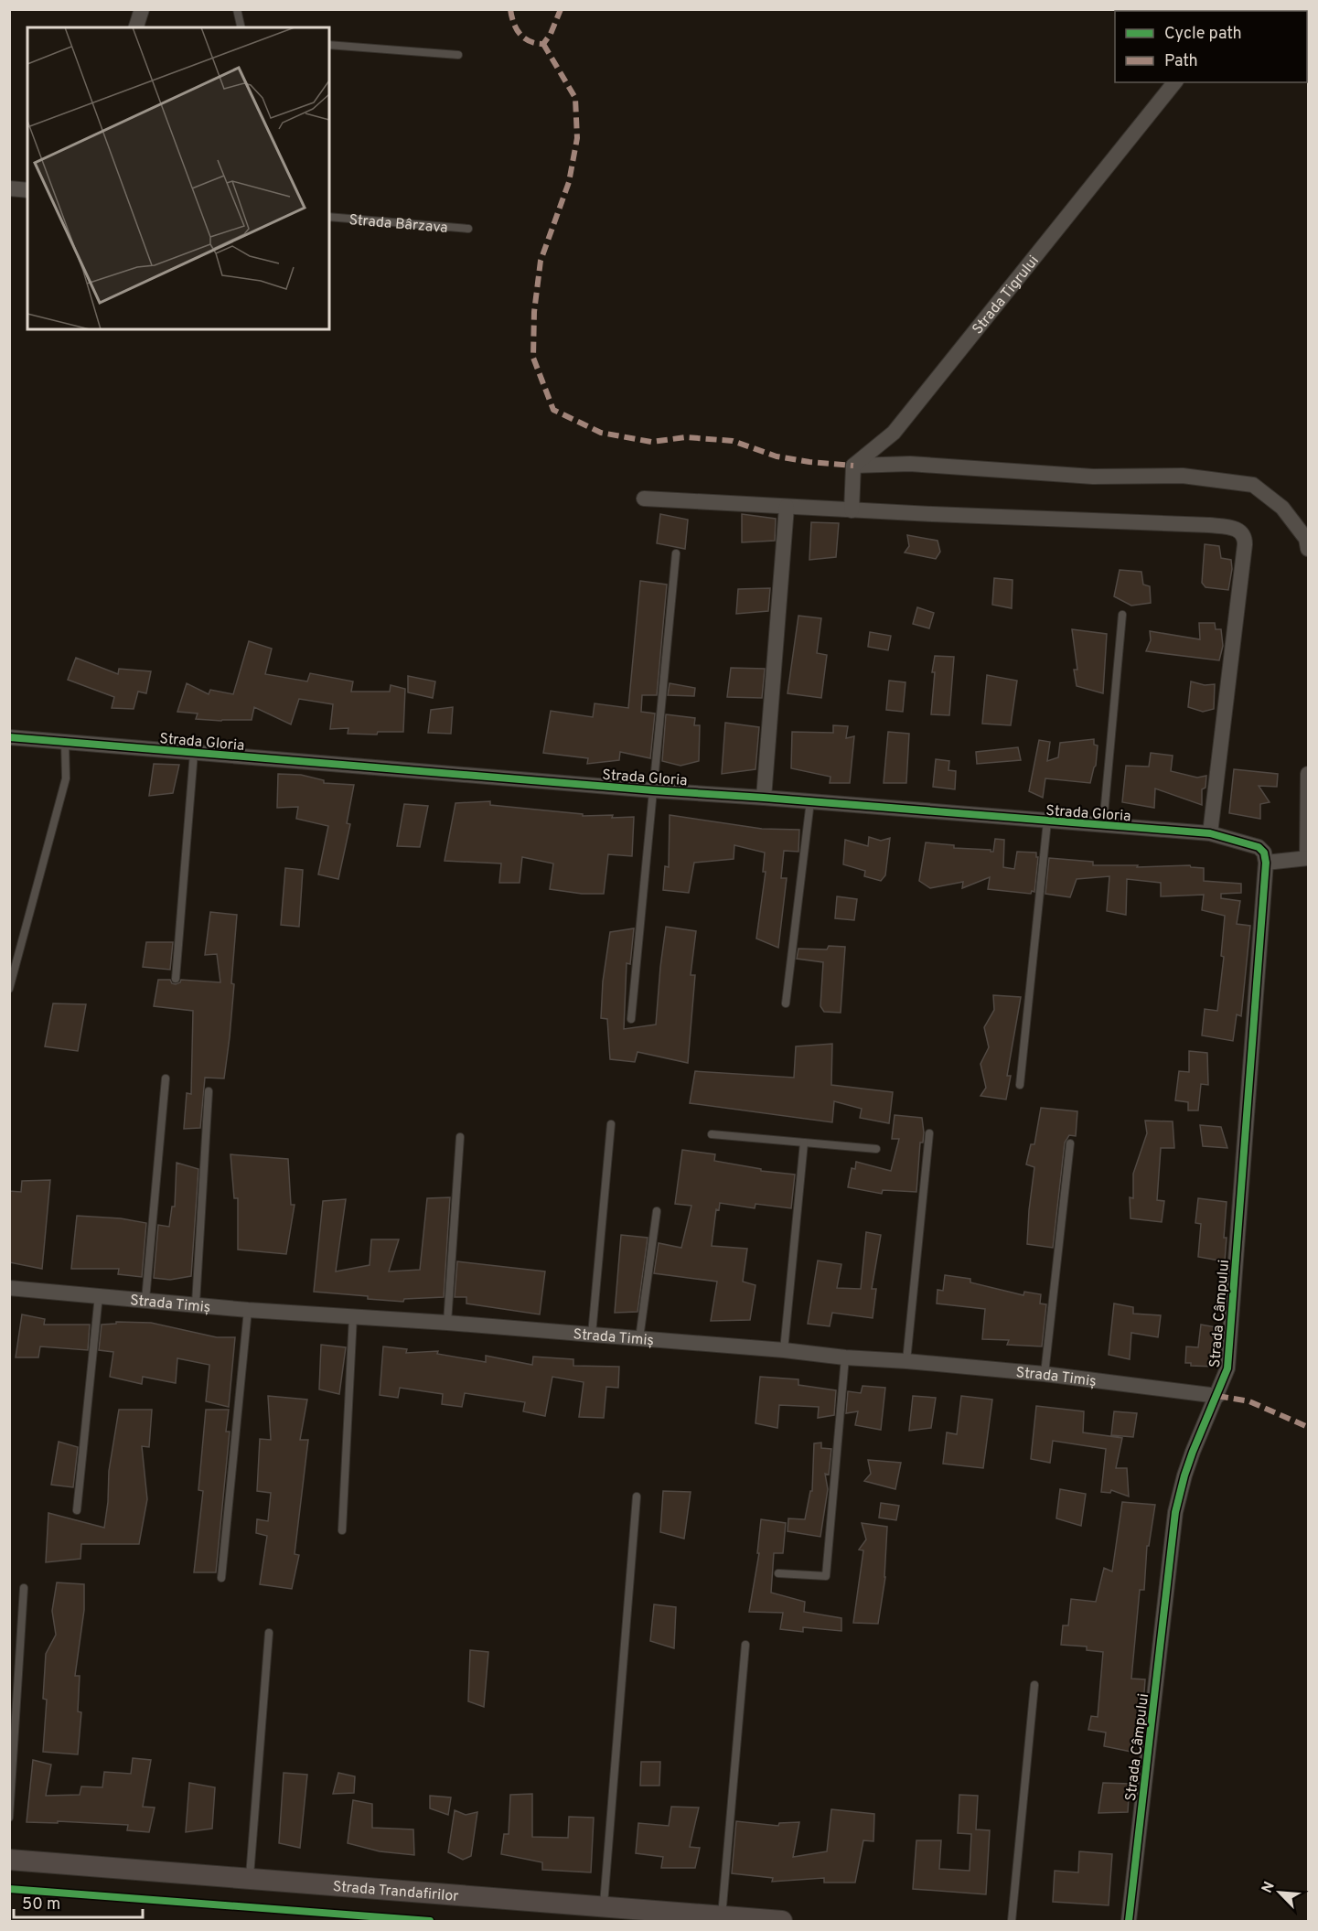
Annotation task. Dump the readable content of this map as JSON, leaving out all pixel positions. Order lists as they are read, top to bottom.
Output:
{
  "streets": {
    "main road": ["Strada Trandafirilor"],
    "street": [
      "Strada Tigrului",
      "Strada Gloria",
      "Strada Timiș",
      "Strada Câmpului"
    ],
    "lane": ["Strada Bârzava"]
  },
  "crossings": [
    ["Strada Gloria", "Strada Câmpului"],
    ["Strada Timiș", "Strada Câmpului"]
  ],
  "legend": ["Cycle path", "Path"],
  "scale_bar": "50 m",
  "north": "top left"
}
